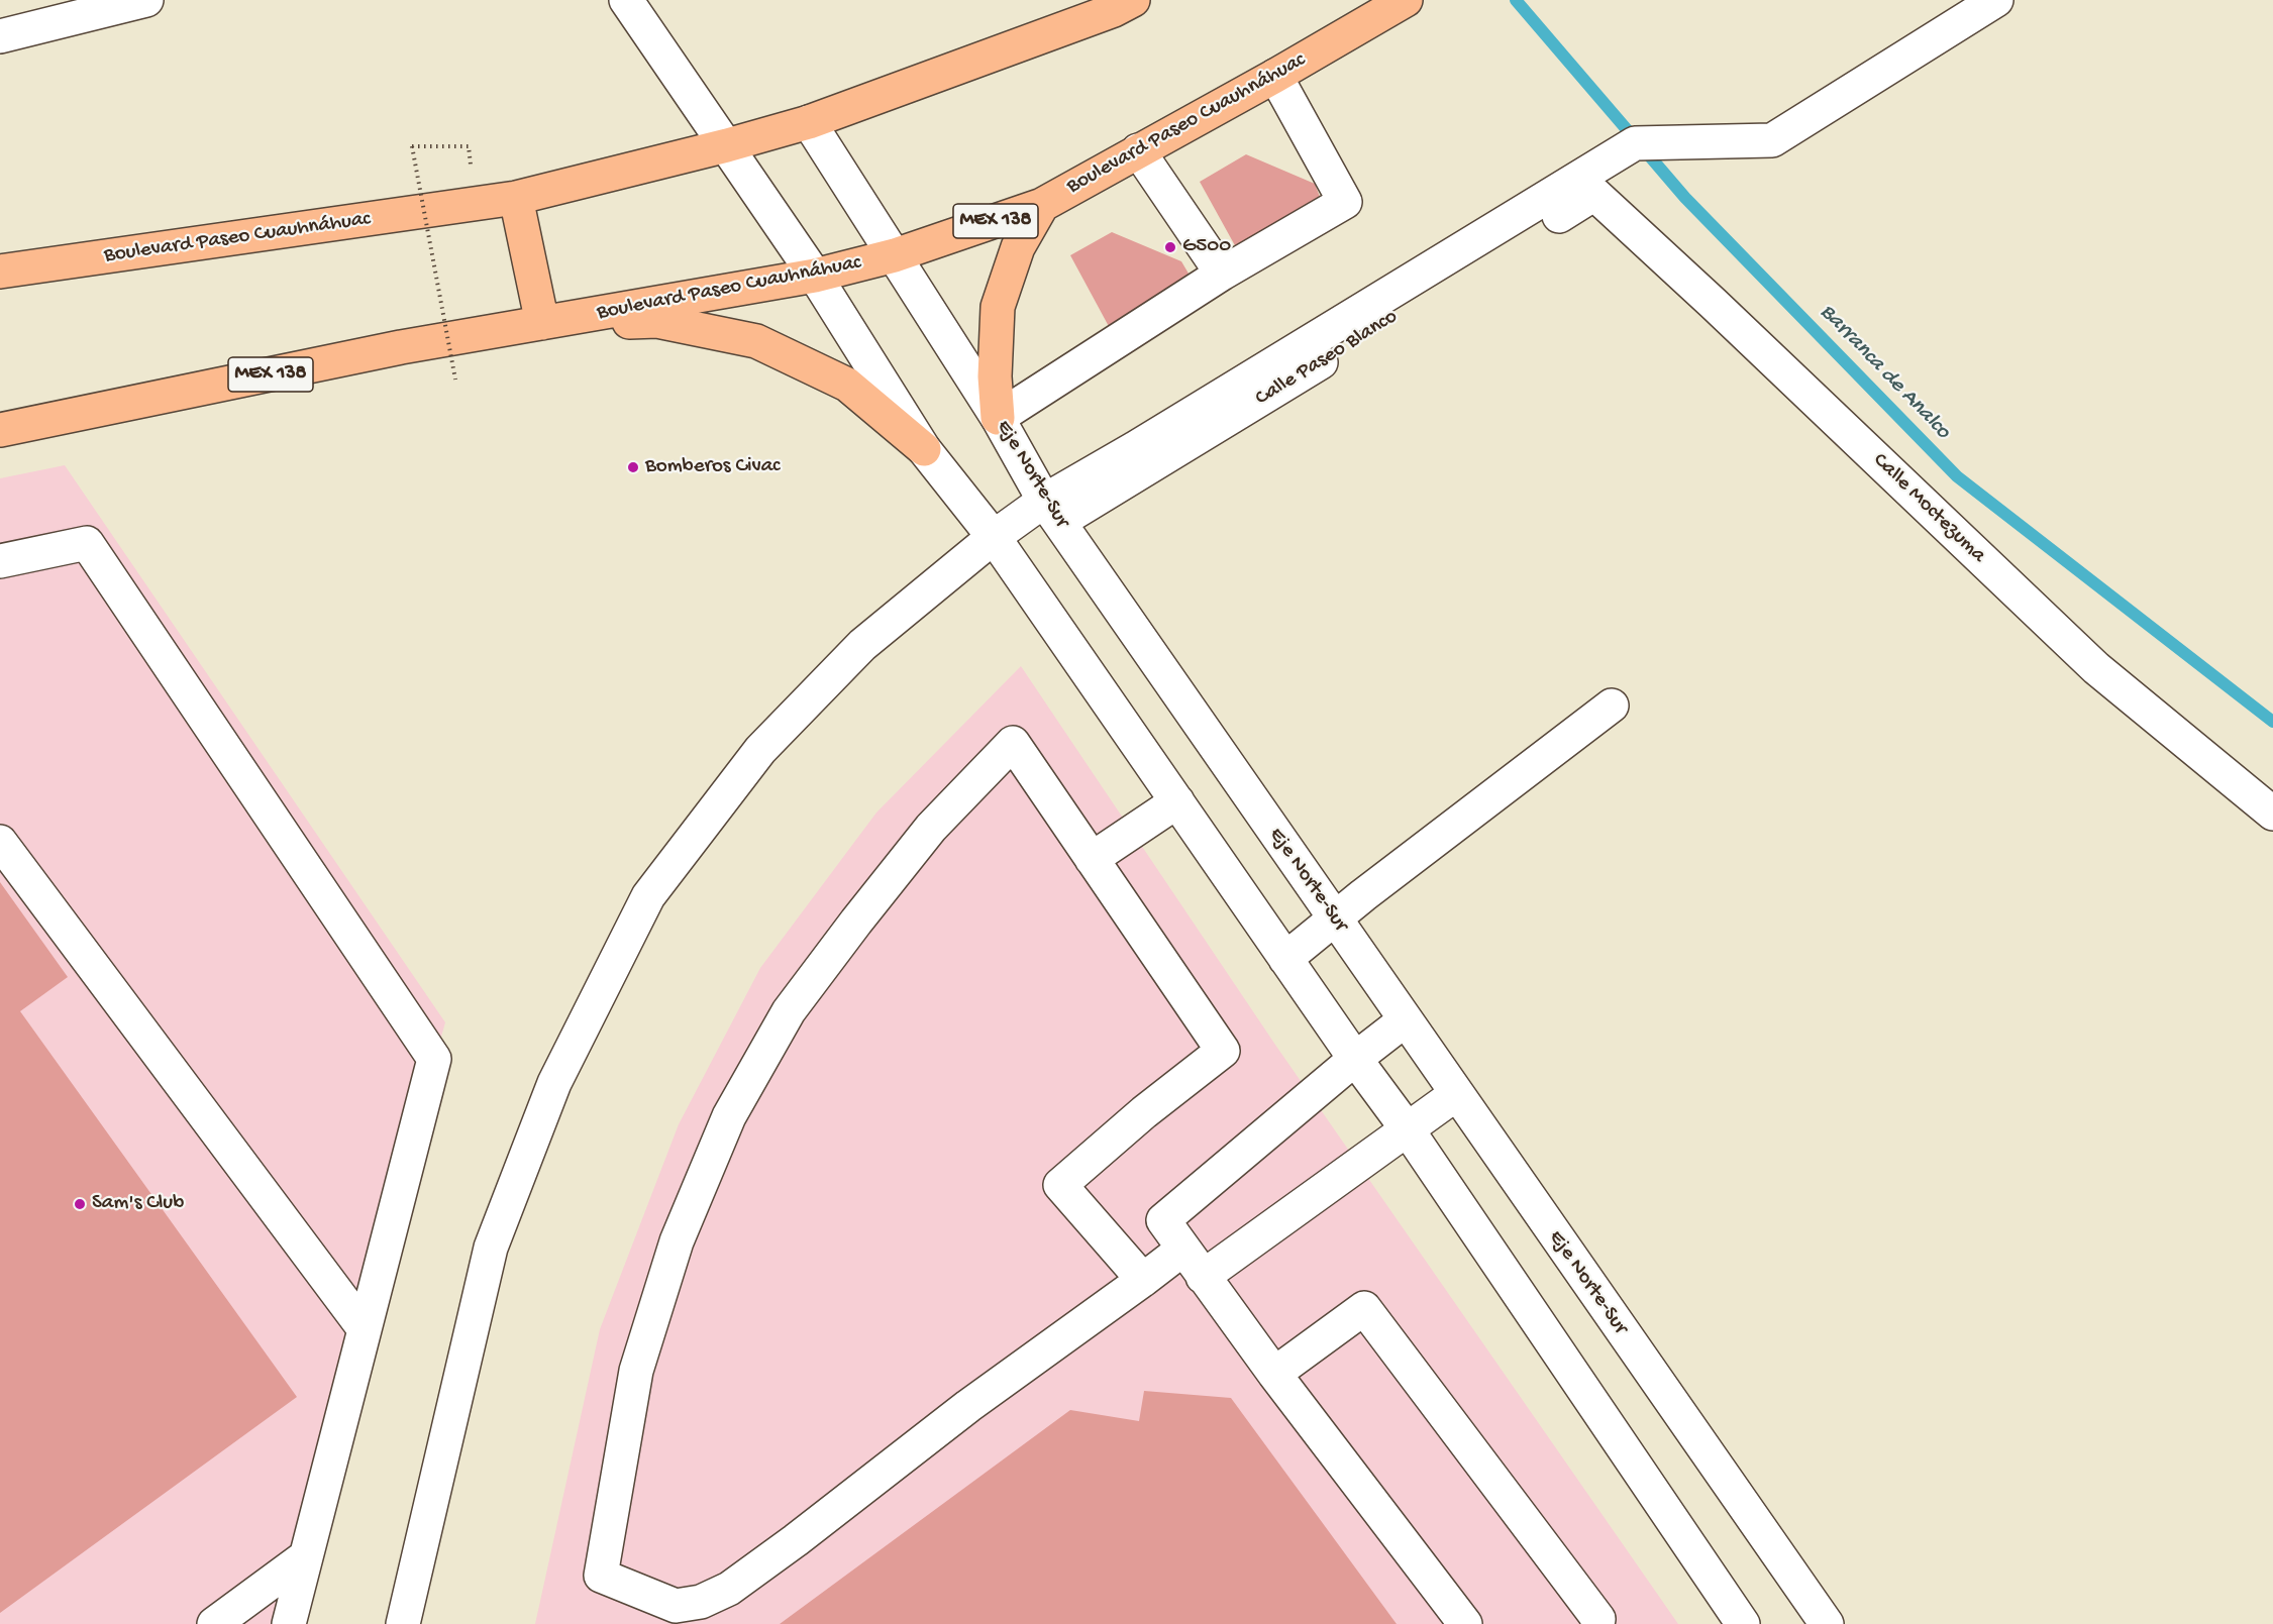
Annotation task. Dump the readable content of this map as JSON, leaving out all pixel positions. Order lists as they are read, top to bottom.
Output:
{
  "streets": {
    "main road": ["Boulevard Paseo Cuauhnáhuac", "MEX 138"],
    "street": ["Calle Paseo Blanco", "Eje Norte-Sur", "Calle Moctezuma"]
  },
  "crossings": [
    ["Boulevard Paseo Cuauhnáhuac", "Eje Norte-Sur"],
    ["Calle Paseo Blanco", "Eje Norte-Sur"],
    ["Calle Paseo Blanco", "Calle Moctezuma"]
  ],
  "water": ["Barranca de Analco"],
  "places": ["G500", "Bomberos Civac", "Sam's Club"]
}
